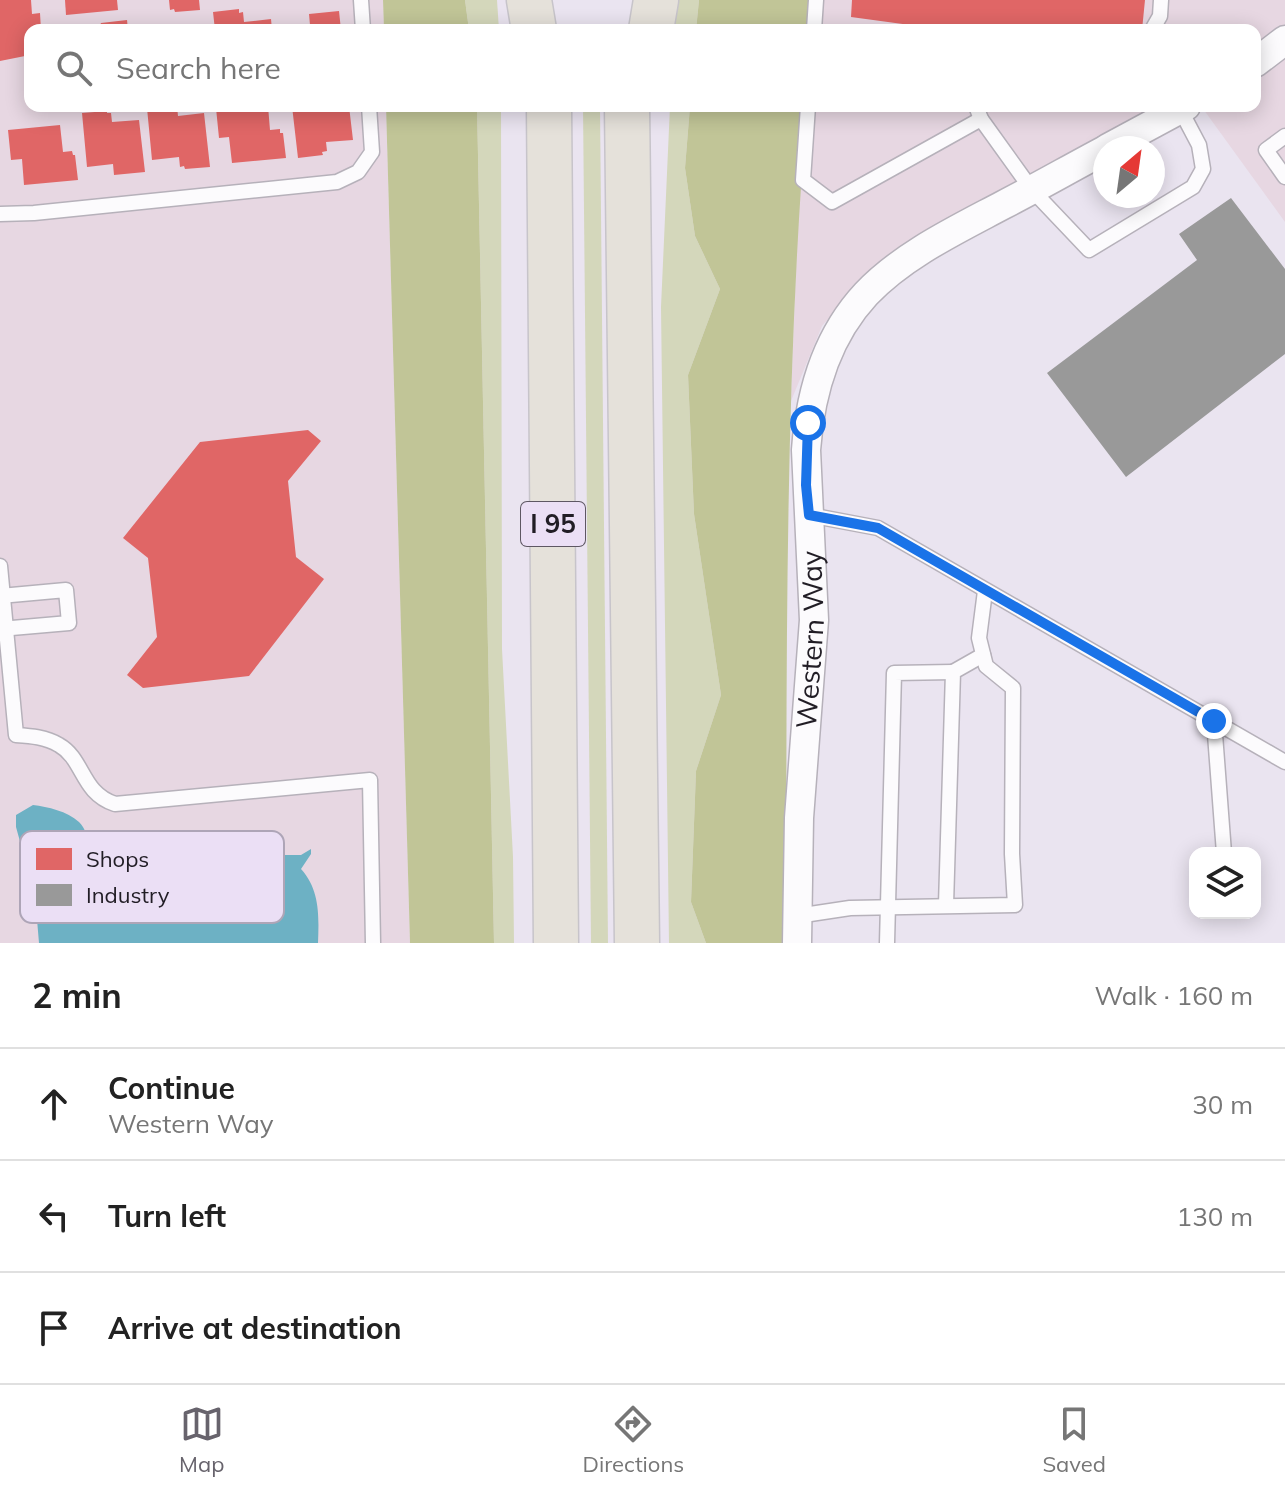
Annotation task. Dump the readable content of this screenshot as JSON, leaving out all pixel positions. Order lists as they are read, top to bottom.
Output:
{
  "streets": {
    "highway": ["I 95"],
    "street": ["Western Way"]
  },
  "legend": ["Shops", "Industry"],
  "north": "top right",
  "page": {
    "search": "Search here",
    "heading": ["2 min", "Walk · 160 m"],
    "list": [
      ["Continue", "Western Way", "30 m"],
      ["Turn left", "130 m"],
      "Arrive at destination"
    ],
    "nav": ["Map", "Directions", "Saved"]
  }
}
